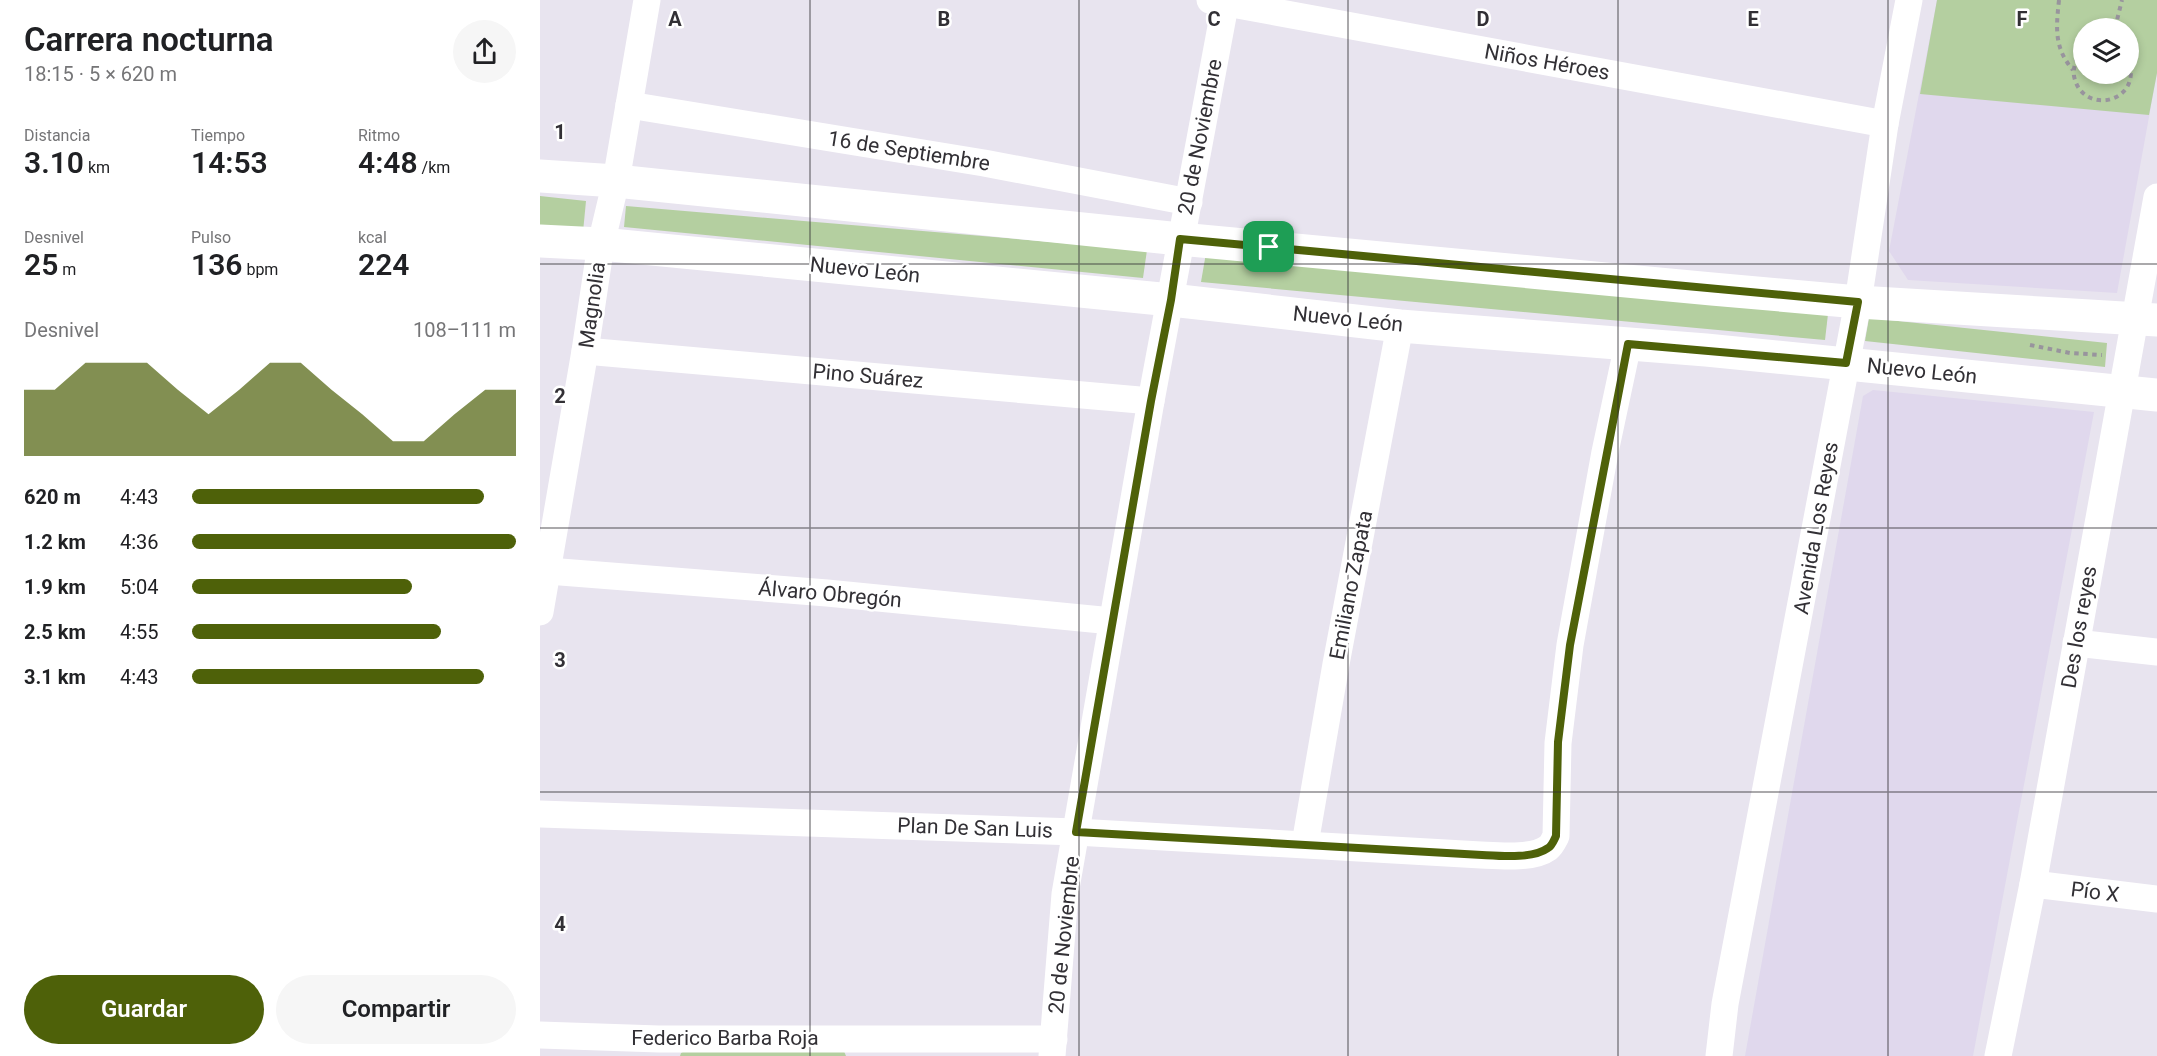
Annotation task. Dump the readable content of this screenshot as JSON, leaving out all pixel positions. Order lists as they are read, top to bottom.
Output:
{
  "streets": {
    "street": [
      "Niños Héroes",
      "20 de Noviembre",
      "16 de Septiembre",
      "Nuevo León",
      "Magnolia",
      "Pino Suárez",
      "Avenida Los Reyes",
      "Emiliano Zapata",
      "Álvaro Obregón",
      "Des los reyes",
      "Plan De San Luis",
      "Pío X",
      "Federico Barba Roja"
    ]
  },
  "crossings": [
    ["Niños Héroes", "20 de Noviembre"],
    ["Niños Héroes", "Avenida Los Reyes"],
    ["20 de Noviembre", "16 de Septiembre"],
    ["20 de Noviembre", "Nuevo León"],
    ["20 de Noviembre", "Pino Suárez"],
    ["20 de Noviembre", "Álvaro Obregón"],
    ["20 de Noviembre", "Plan De San Luis"],
    ["20 de Noviembre", "Federico Barba Roja"],
    ["16 de Septiembre", "Magnolia"],
    ["Nuevo León", "Magnolia"],
    ["Nuevo León", "Avenida Los Reyes"],
    ["Nuevo León", "Emiliano Zapata"],
    ["Nuevo León", "Des los reyes"],
    ["Nuevo León", "Plan De San Luis"],
    ["Magnolia", "Pino Suárez"],
    ["Magnolia", "Álvaro Obregón"],
    ["Emiliano Zapata", "Plan De San Luis"],
    ["Des los reyes", "Pío X"]
  ],
  "page": {
    "heading": ["Carrera nocturna", "18:15 · 5 × 620 m"],
    "stats": [
      ["Distancia", "3.10 km"],
      ["Tiempo", "14:53"],
      ["Ritmo", "4:48 /km"],
      ["Desnivel", "25 m"],
      ["Pulso", "136 bpm"],
      ["kcal", "224"]
    ],
    "chart": ["Desnivel", "108–111 m"],
    "list": [
      {
        "name": "620 m",
        "note": "4:43"
      },
      {
        "name": "1.2 km",
        "note": "4:36"
      },
      {
        "name": "1.9 km",
        "note": "5:04"
      },
      {
        "name": "2.5 km",
        "note": "4:55"
      },
      {
        "name": "3.1 km",
        "note": "4:43"
      }
    ],
    "buttons": ["Guardar", "Compartir"]
  },
  "grid": {
    "columns": [
      "A",
      "B",
      "C",
      "D",
      "E",
      "F"
    ],
    "rows": [
      "1",
      "2",
      "3",
      "4"
    ]
  }
}
